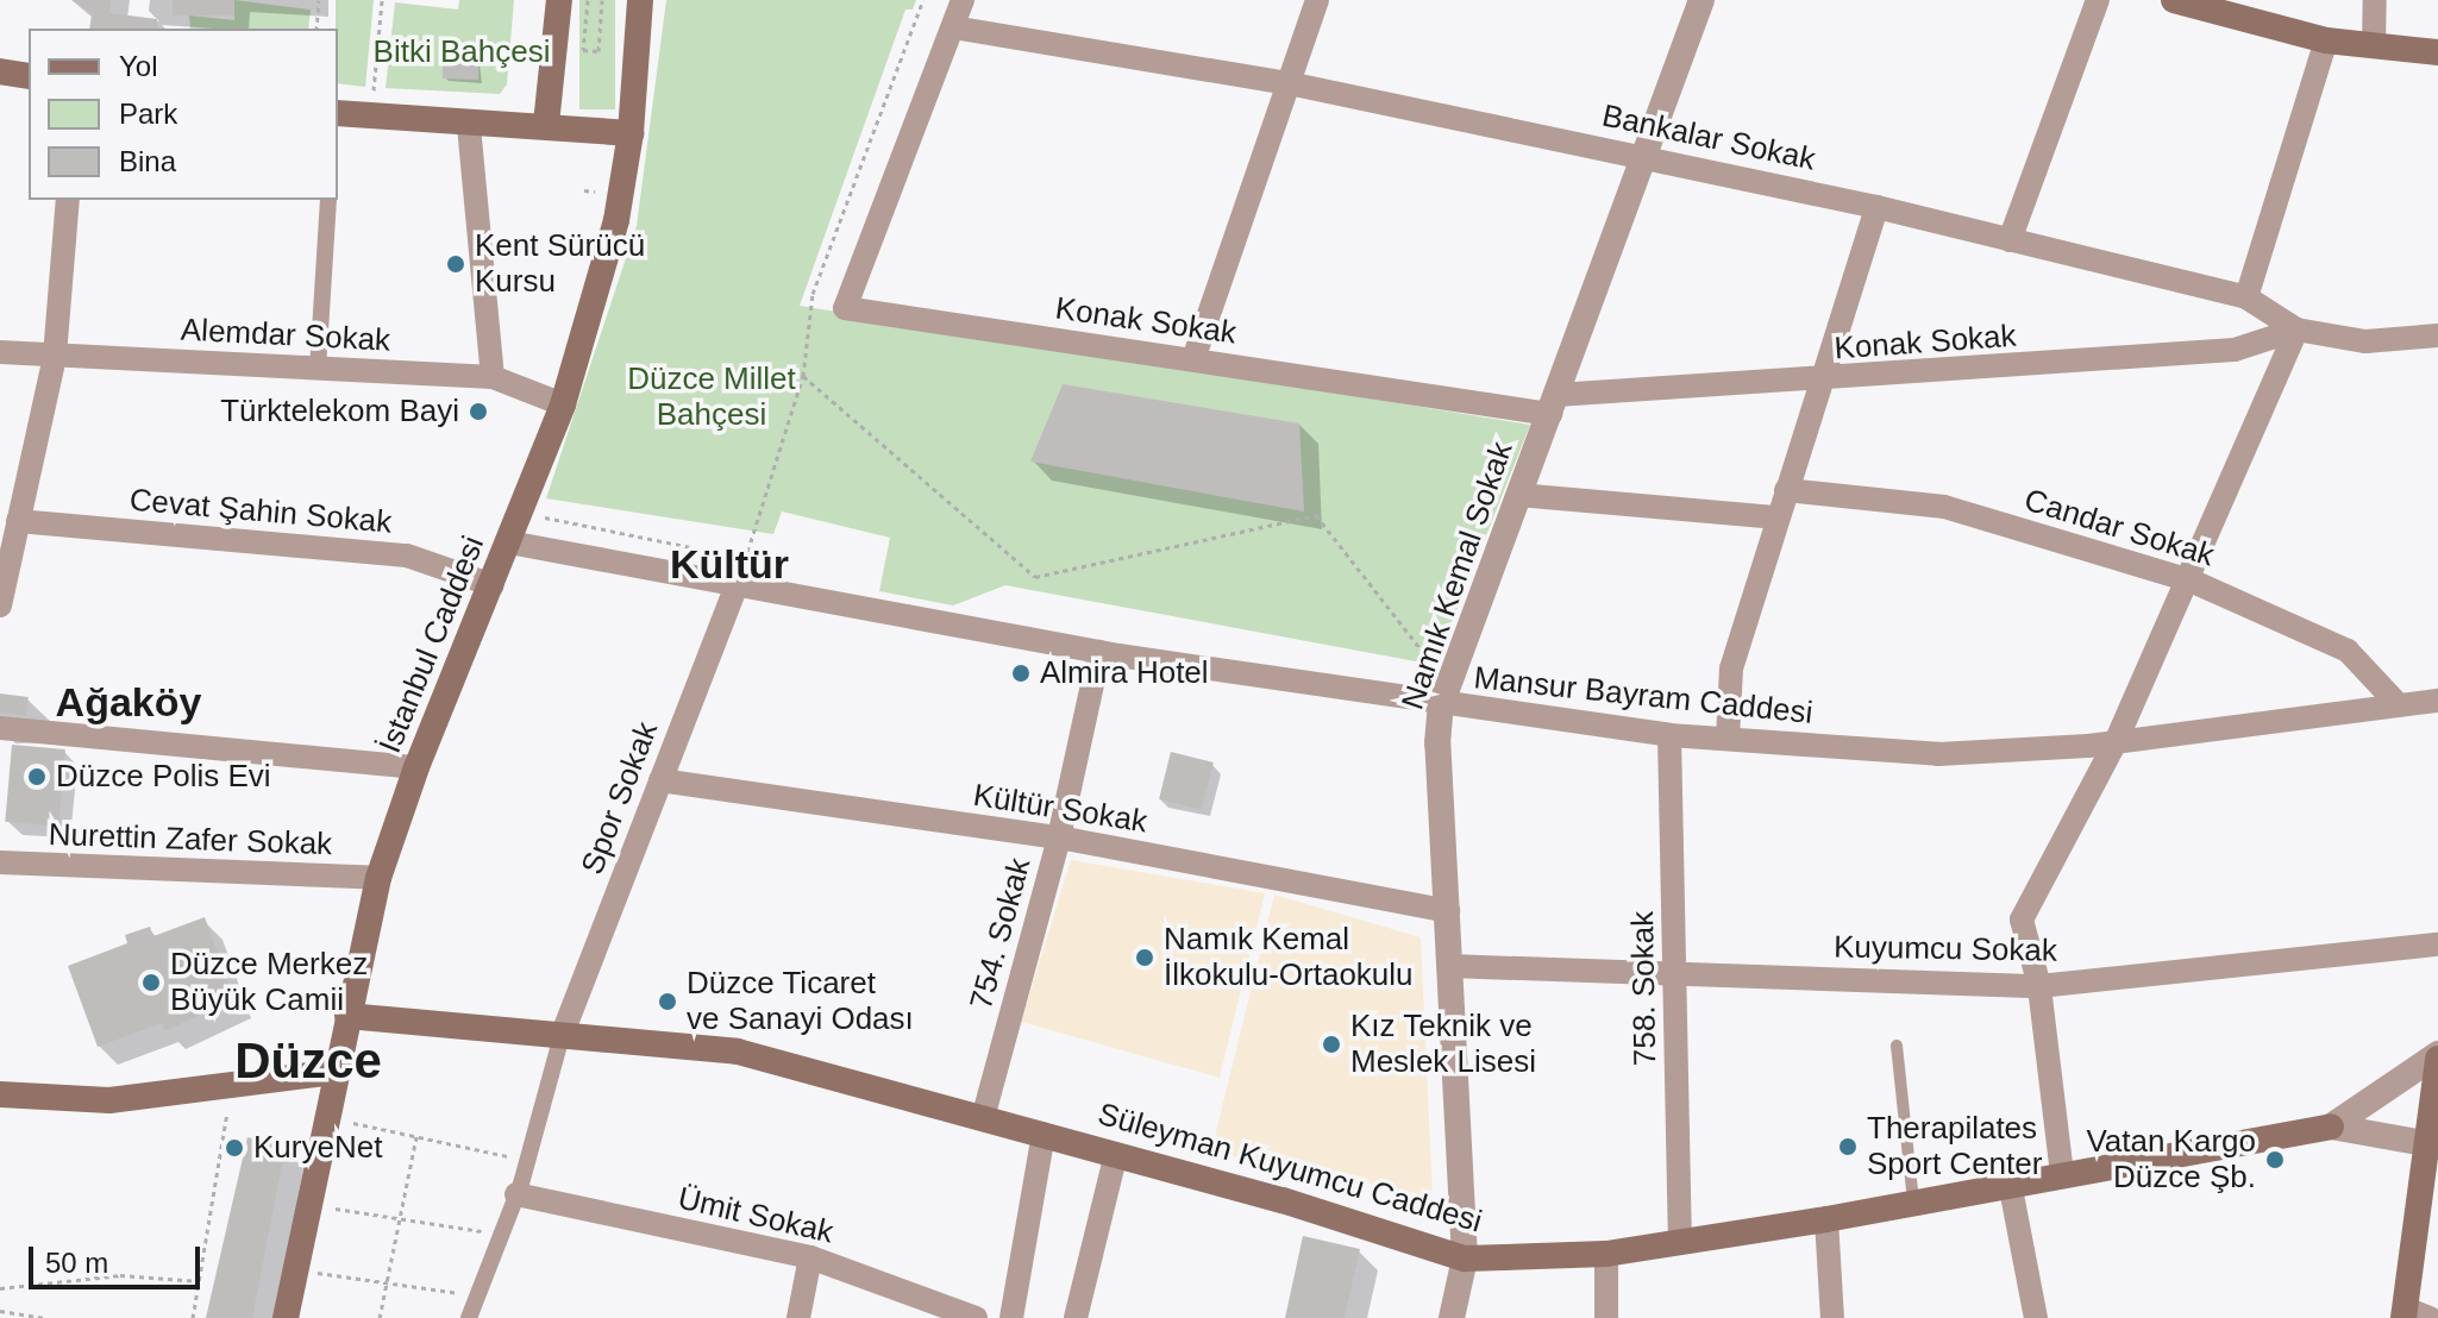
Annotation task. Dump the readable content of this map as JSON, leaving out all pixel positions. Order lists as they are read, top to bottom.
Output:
{
  "streets": {
    "main road": ["İstanbul Caddesi", "Süleyman Kuyumcu Caddesi"],
    "street": [
      "Bankalar Sokak",
      "Konak Sokak",
      "Alemdar Sokak",
      "Cevat Şahin Sokak",
      "Candar Sokak",
      "Namık Kemal Sokak",
      "Mansur Bayram Caddesi",
      "Spor Sokak",
      "Kültür Sokak",
      "Nurettin Zafer Sokak",
      "754. Sokak",
      "Kuyumcu Sokak",
      "758. Sokak",
      "Ümit Sokak"
    ]
  },
  "crossings": [
    ["Bankalar Sokak", "Konak Sokak"],
    ["Bankalar Sokak", "Namık Kemal Sokak"],
    ["Konak Sokak", "Namık Kemal Sokak"],
    ["Alemdar Sokak", "İstanbul Caddesi"],
    ["Cevat Şahin Sokak", "İstanbul Caddesi"],
    ["Candar Sokak", "Mansur Bayram Caddesi"],
    ["Namık Kemal Sokak", "Mansur Bayram Caddesi"],
    ["Namık Kemal Sokak", "Kültür Sokak"],
    ["Namık Kemal Sokak", "Kuyumcu Sokak"],
    ["Namık Kemal Sokak", "Süleyman Kuyumcu Caddesi"],
    ["İstanbul Caddesi", "Mansur Bayram Caddesi"],
    ["İstanbul Caddesi", "Nurettin Zafer Sokak"],
    ["İstanbul Caddesi", "Süleyman Kuyumcu Caddesi"],
    ["Mansur Bayram Caddesi", "Spor Sokak"],
    ["Mansur Bayram Caddesi", "754. Sokak"],
    ["Mansur Bayram Caddesi", "758. Sokak"],
    ["Spor Sokak", "Kültür Sokak"],
    ["Spor Sokak", "Süleyman Kuyumcu Caddesi"],
    ["Kültür Sokak", "754. Sokak"],
    ["754. Sokak", "Süleyman Kuyumcu Caddesi"],
    ["Kuyumcu Sokak", "758. Sokak"],
    ["758. Sokak", "Süleyman Kuyumcu Caddesi"]
  ],
  "districts": ["Kültür", "Ağaköy", "Düzce"],
  "parks": ["Bitki Bahçesi", "Düzce Millet Bahçesi"],
  "places": [
    "Kent Sürücü Kursu",
    "Türktelekom Bayi",
    "Almira Hotel",
    "Düzce Polis Evi",
    "Namık Kemal İlkokulu-Ortaokulu",
    "Düzce Merkez Büyük Camii",
    "Düzce Ticaret ve Sanayi Odası",
    "Kız Teknik ve Meslek Lisesi",
    "Therapilates Sport Center",
    "KuryeNet",
    "Vatan Kargo Düzce Şb."
  ],
  "legend": ["Yol", "Park", "Bina"],
  "scale_bar": "50 m"
}
